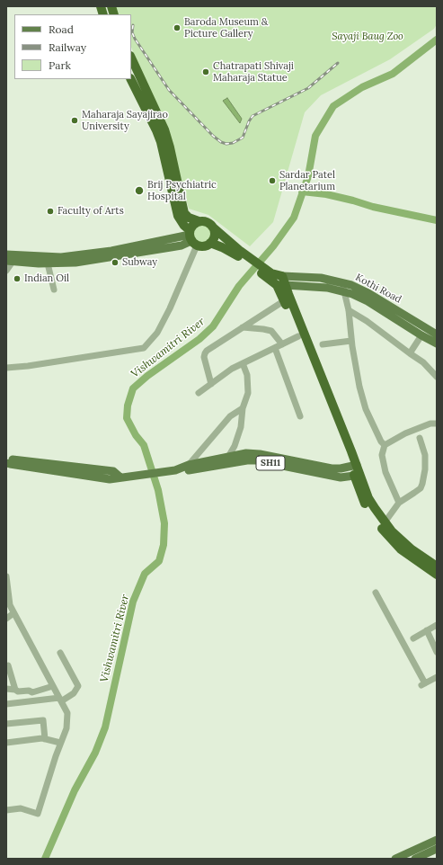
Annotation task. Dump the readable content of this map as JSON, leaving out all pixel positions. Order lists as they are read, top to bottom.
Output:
{
  "streets": {
    "main road": ["Kothi Road", "SH11"]
  },
  "water": ["Vishwamitri River"],
  "parks": ["Sayaji Baug Zoo"],
  "places": [
    "Baroda Museum & Picture Gallery",
    "Chatrapati Shivaji Maharaja Statue",
    "Maharaja Sayajirao University",
    "Sardar Patel Planetarium",
    "Brij Psychiatric Hospital",
    "Faculty of Arts",
    "Subway",
    "Indian Oil"
  ],
  "legend": ["Road", "Railway", "Park"]
}
